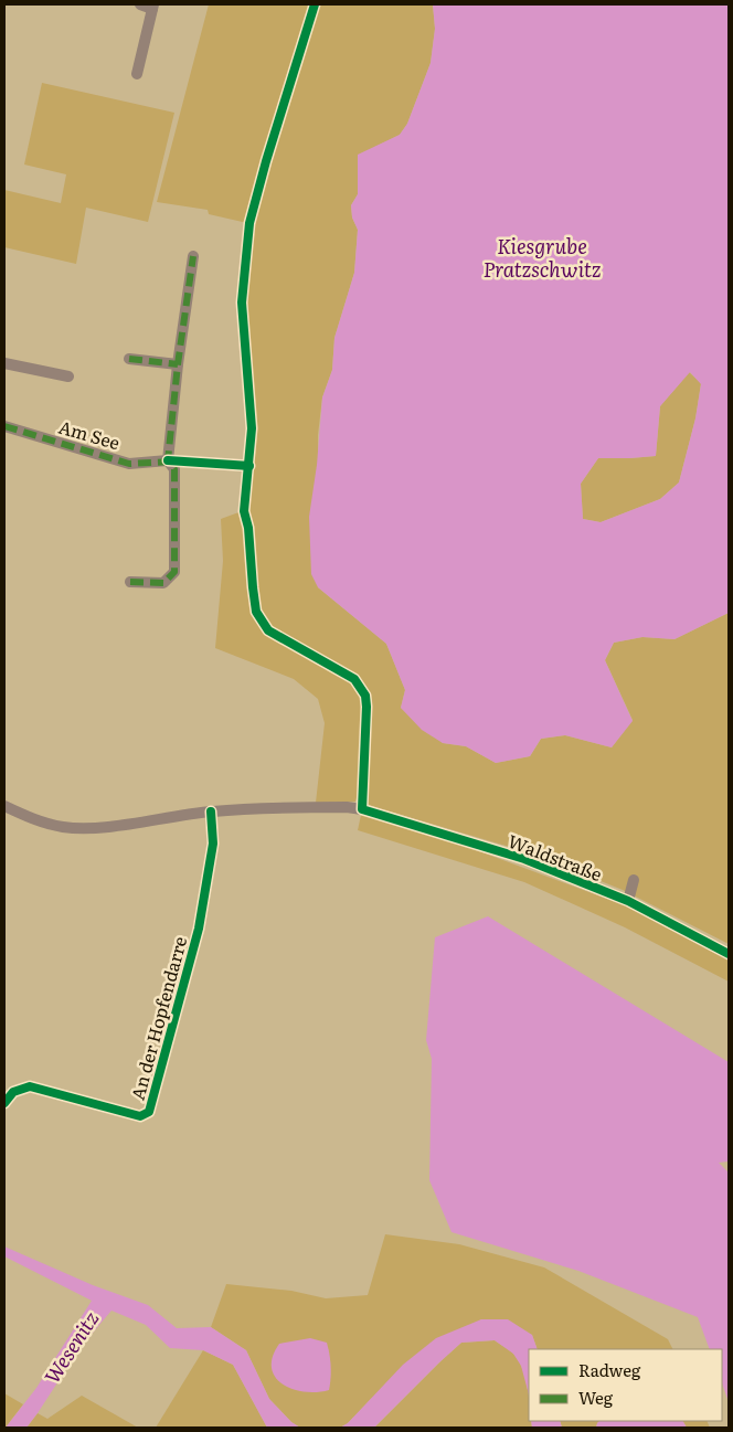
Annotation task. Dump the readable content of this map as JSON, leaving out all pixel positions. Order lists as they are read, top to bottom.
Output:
{
  "streets": {
    "street": ["Am See", "Waldstraße", "An der Hopfendarre"]
  },
  "crossings": [
    ["Waldstraße", "An der Hopfendarre"]
  ],
  "water": ["Kiesgrube Pratzschwitz", "Wesenitz"],
  "legend": ["Radweg", "Weg"]
}
